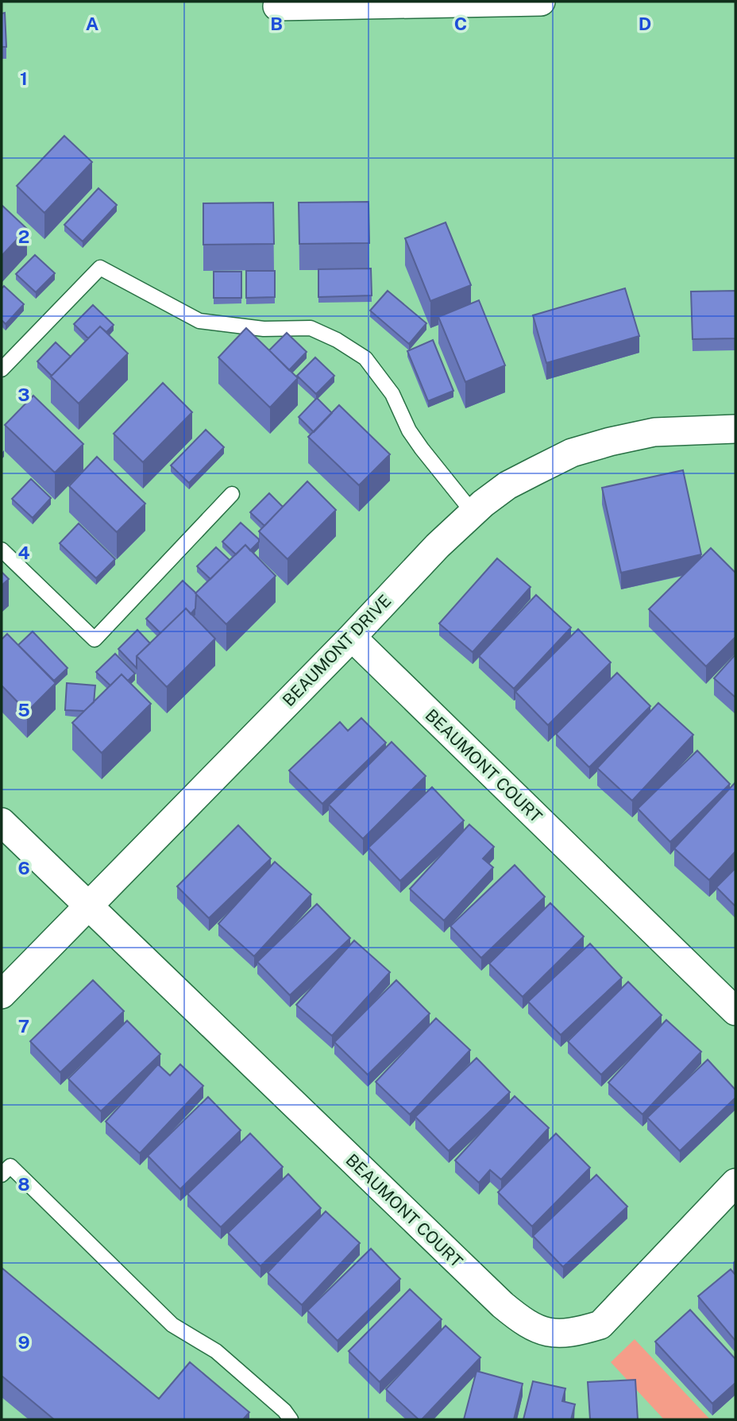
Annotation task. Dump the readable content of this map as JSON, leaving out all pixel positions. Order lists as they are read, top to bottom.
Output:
{
  "streets": {
    "street": ["BEAUMONT DRIVE", "BEAUMONT COURT"]
  },
  "crossings": [
    ["BEAUMONT DRIVE", "BEAUMONT COURT"]
  ],
  "grid": {
    "columns": [
      "A",
      "B",
      "C",
      "D"
    ],
    "rows": [
      "1",
      "2",
      "3",
      "4",
      "5",
      "6",
      "7",
      "8",
      "9"
    ]
  }
}
